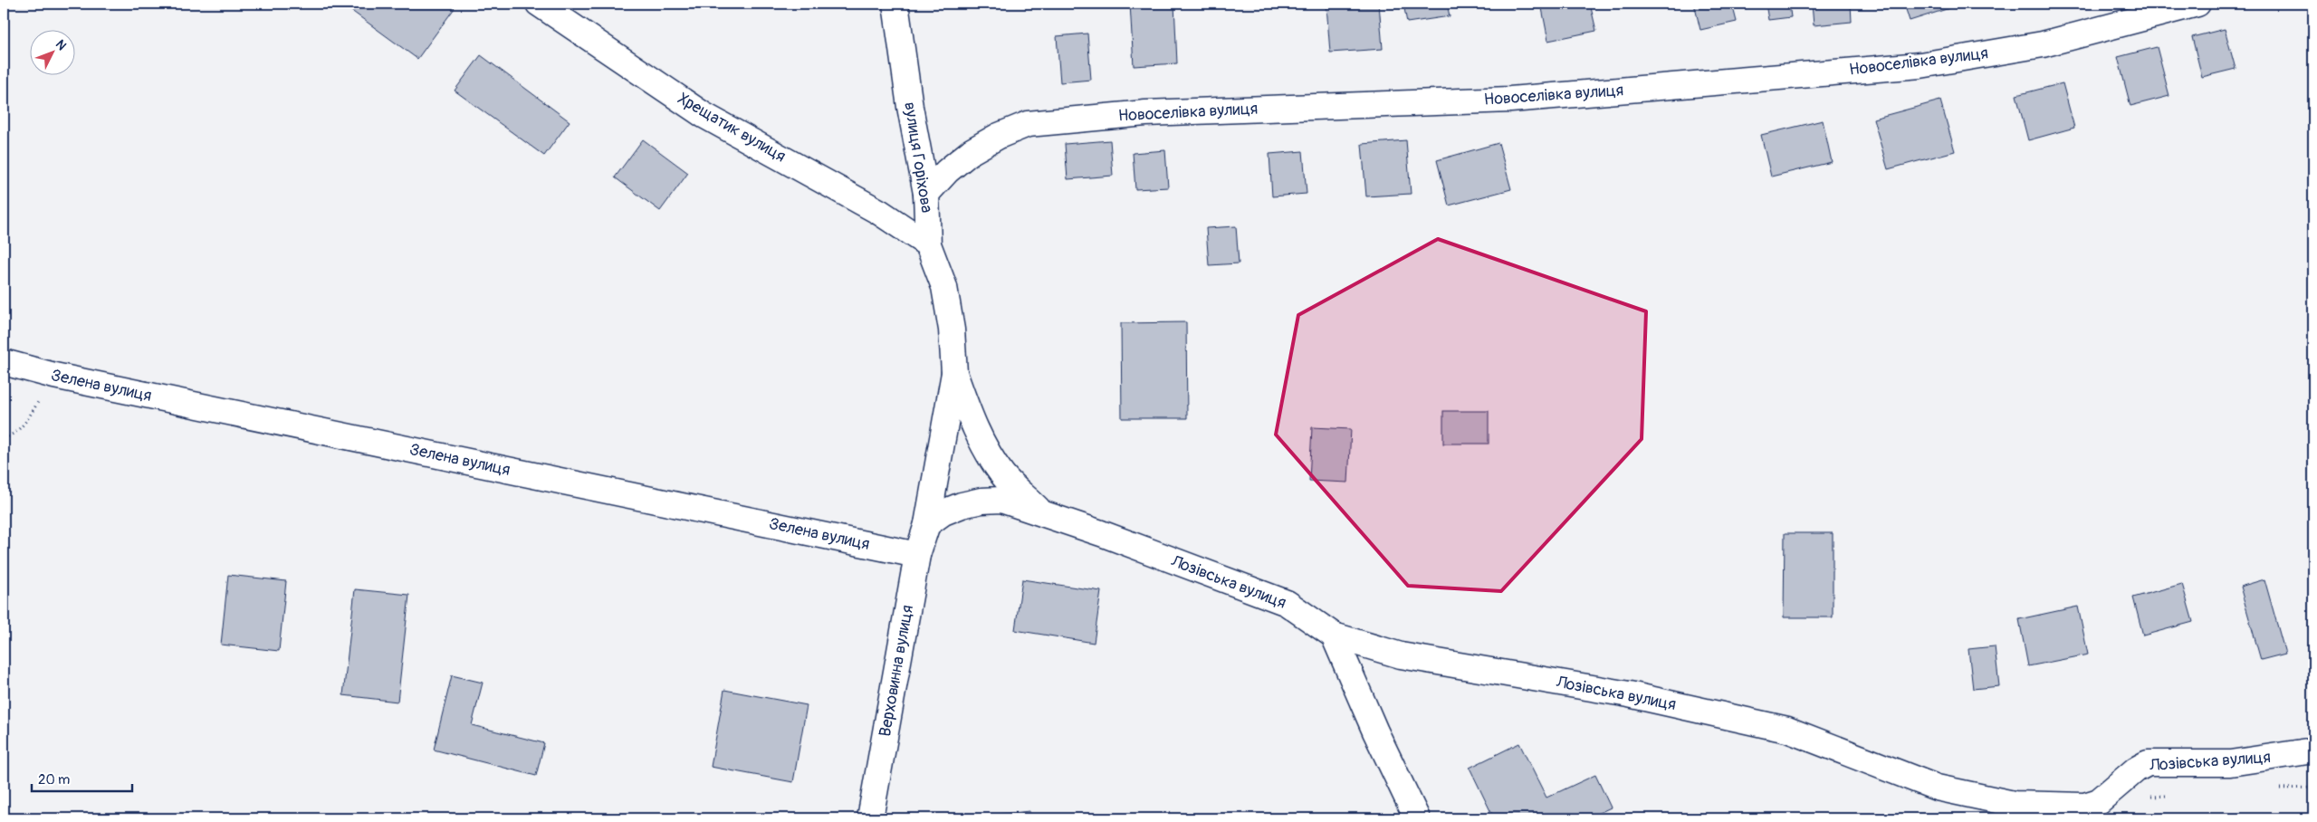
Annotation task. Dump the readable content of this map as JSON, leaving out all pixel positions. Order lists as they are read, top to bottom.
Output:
{
  "streets": {
    "street": [
      "Новоселівка вулиця",
      "Хрещатик вулиця",
      "вулиця Горіхова",
      "Зелена вулиця",
      "Лозівська вулиця",
      "Верховинна вулиця"
    ]
  },
  "crossings": [
    ["Новоселівка вулиця", "вулиця Горіхова"],
    ["Хрещатик вулиця", "вулиця Горіхова"],
    ["вулиця Горіхова", "Лозівська вулиця"],
    ["вулиця Горіхова", "Верховинна вулиця"],
    ["Зелена вулиця", "Верховинна вулиця"],
    ["Лозівська вулиця", "Верховинна вулиця"]
  ],
  "scale_bar": "20 m",
  "north": "top right"
}
